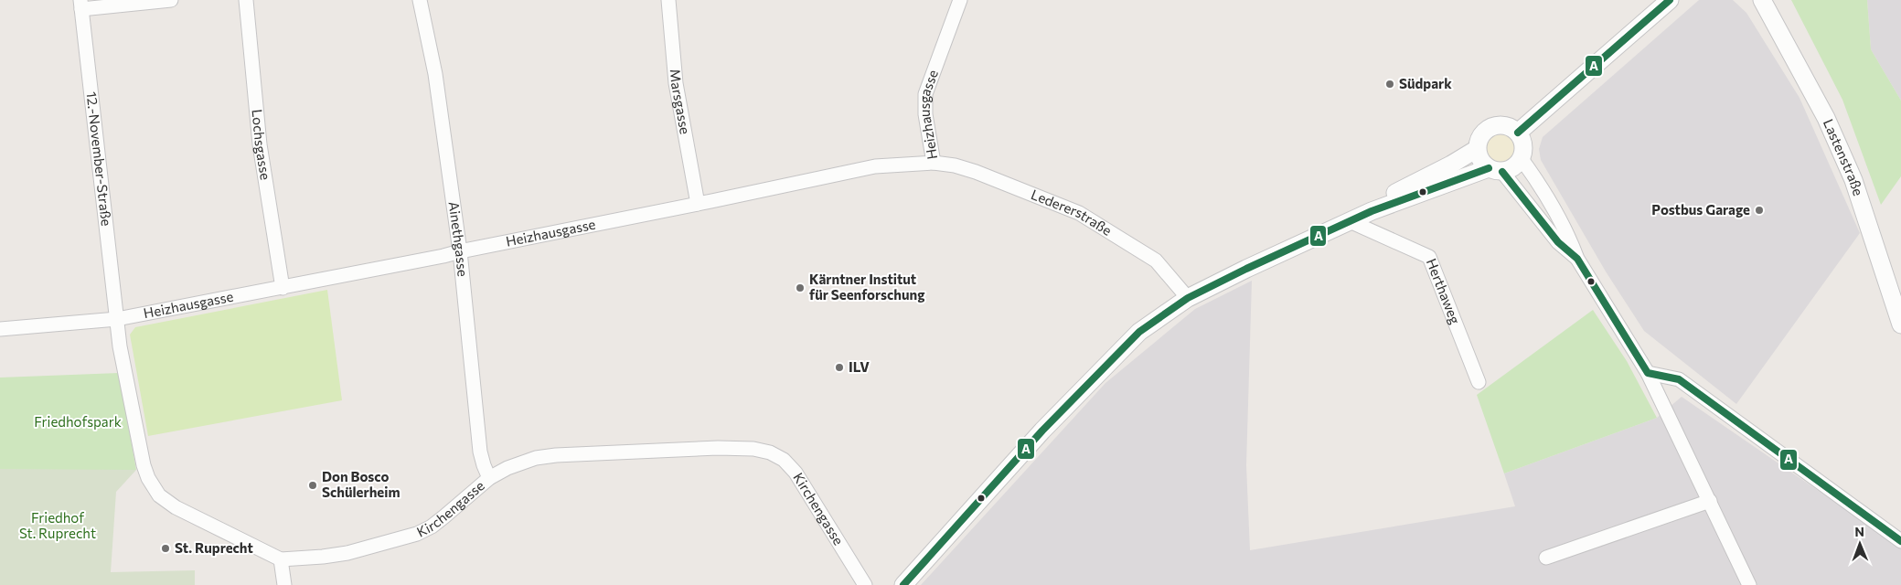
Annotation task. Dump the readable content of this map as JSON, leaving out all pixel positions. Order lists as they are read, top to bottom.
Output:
{
  "streets": {
    "street": [
      "Marsgasse",
      "Heizhausgasse",
      "Lochsgasse",
      "Lastenstraße",
      "12.-November-Straße",
      "Ledererstraße",
      "Ainethgasse",
      "Herthaweg",
      "Kirchengasse"
    ]
  },
  "crossings": [
    ["Marsgasse", "Heizhausgasse"],
    ["Heizhausgasse", "Lochsgasse"],
    ["Heizhausgasse", "12.-November-Straße"],
    ["Heizhausgasse", "Ledererstraße"],
    ["Heizhausgasse", "Ainethgasse"],
    ["Heizhausgasse", "Kirchengasse"],
    ["12.-November-Straße", "Kirchengasse"],
    ["Ainethgasse", "Kirchengasse"]
  ],
  "parks": ["Friedhofspark", "Friedhof St. Ruprecht"],
  "places": [
    "Südpark",
    "Postbus Garage",
    "Kärntner Institut für Seenforschung",
    "ILV",
    "Don Bosco Schülerheim",
    "St. Ruprecht"
  ],
  "lines": ["transit line A"],
  "north": "top"
}
